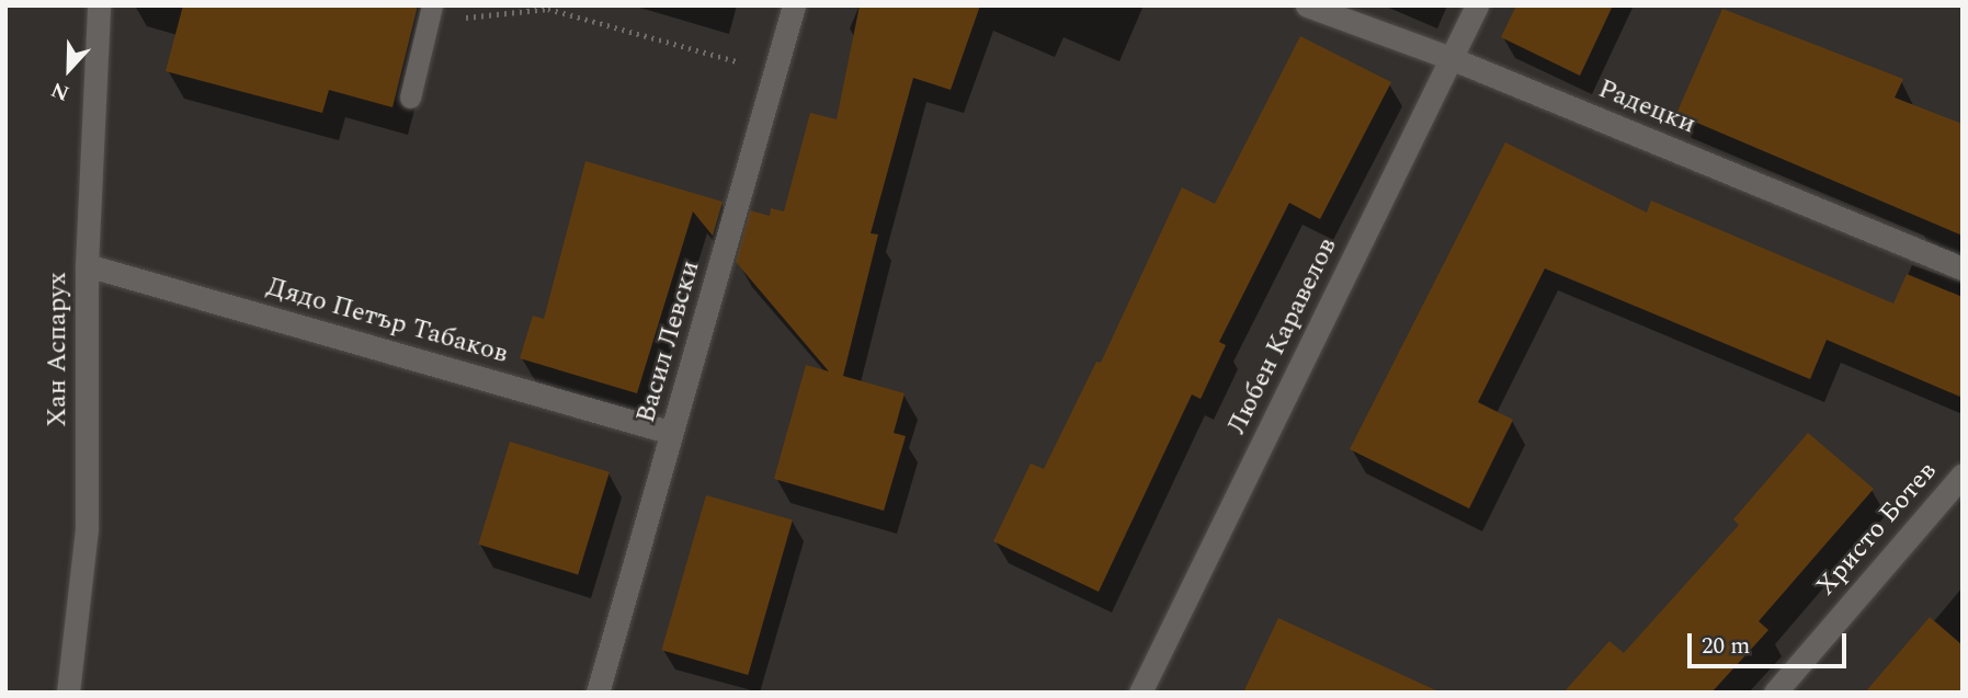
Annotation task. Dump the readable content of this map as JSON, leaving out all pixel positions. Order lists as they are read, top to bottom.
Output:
{
  "streets": {
    "street": [
      "Радецки",
      "Дядо Петър Табаков",
      "Любен Каравелов",
      "Васил Левски",
      "Хан Аспарух",
      "Христо Ботев"
    ]
  },
  "crossings": [
    ["Радецки", "Любен Каравелов"],
    ["Дядо Петър Табаков", "Васил Левски"],
    ["Дядо Петър Табаков", "Хан Аспарух"]
  ],
  "scale_bar": "20 m",
  "north": "bottom"
}
